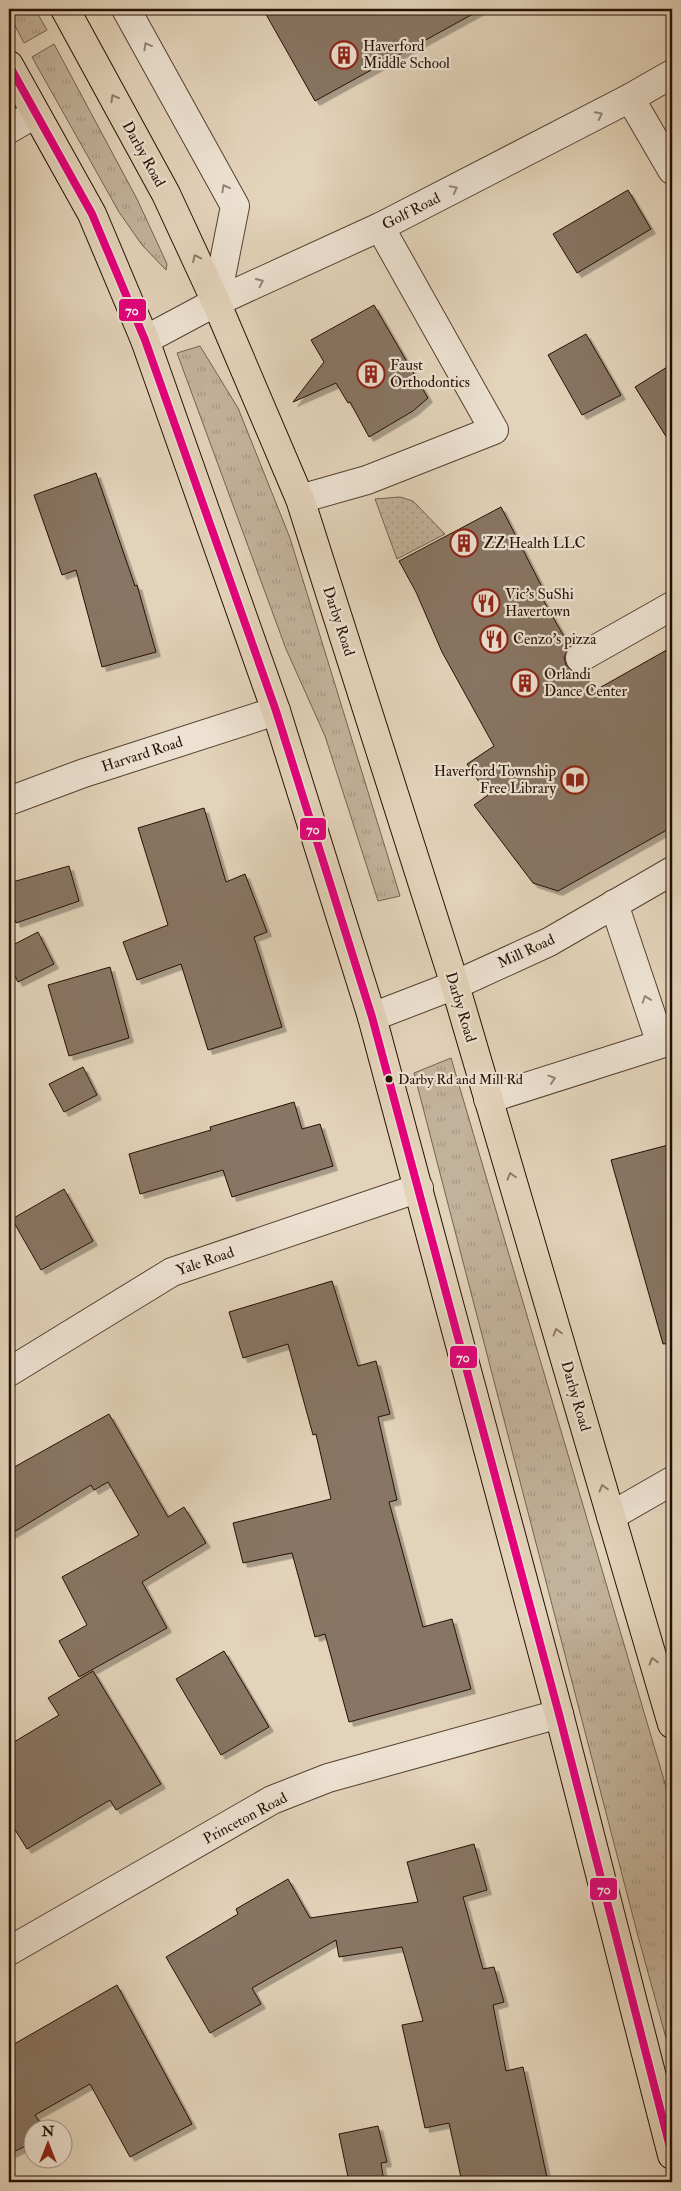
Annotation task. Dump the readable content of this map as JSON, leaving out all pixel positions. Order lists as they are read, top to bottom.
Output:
{
  "streets": {
    "main road": ["Darby Road"],
    "street": [
      "Golf Road",
      "Harvard Road",
      "Mill Road",
      "Yale Road",
      "Princeton Road"
    ]
  },
  "crossings": [
    ["Darby Road", "Golf Road"],
    ["Darby Road", "Mill Road"]
  ],
  "one_way": ["Golf Road"],
  "places": {
    "building": [
      "Haverford Middle School",
      "Faust Orthodontics",
      "ZZ Health LLC",
      "Orlandi Dance Center"
    ],
    "restaurant": ["Vic's SuShi Havertown", "Cenzo's pizza"],
    "library": ["Haverford Township Free Library"],
    "other": ["Darby Rd and Mill Rd"]
  },
  "lines": ["transit line 70"],
  "north": "top"
}
